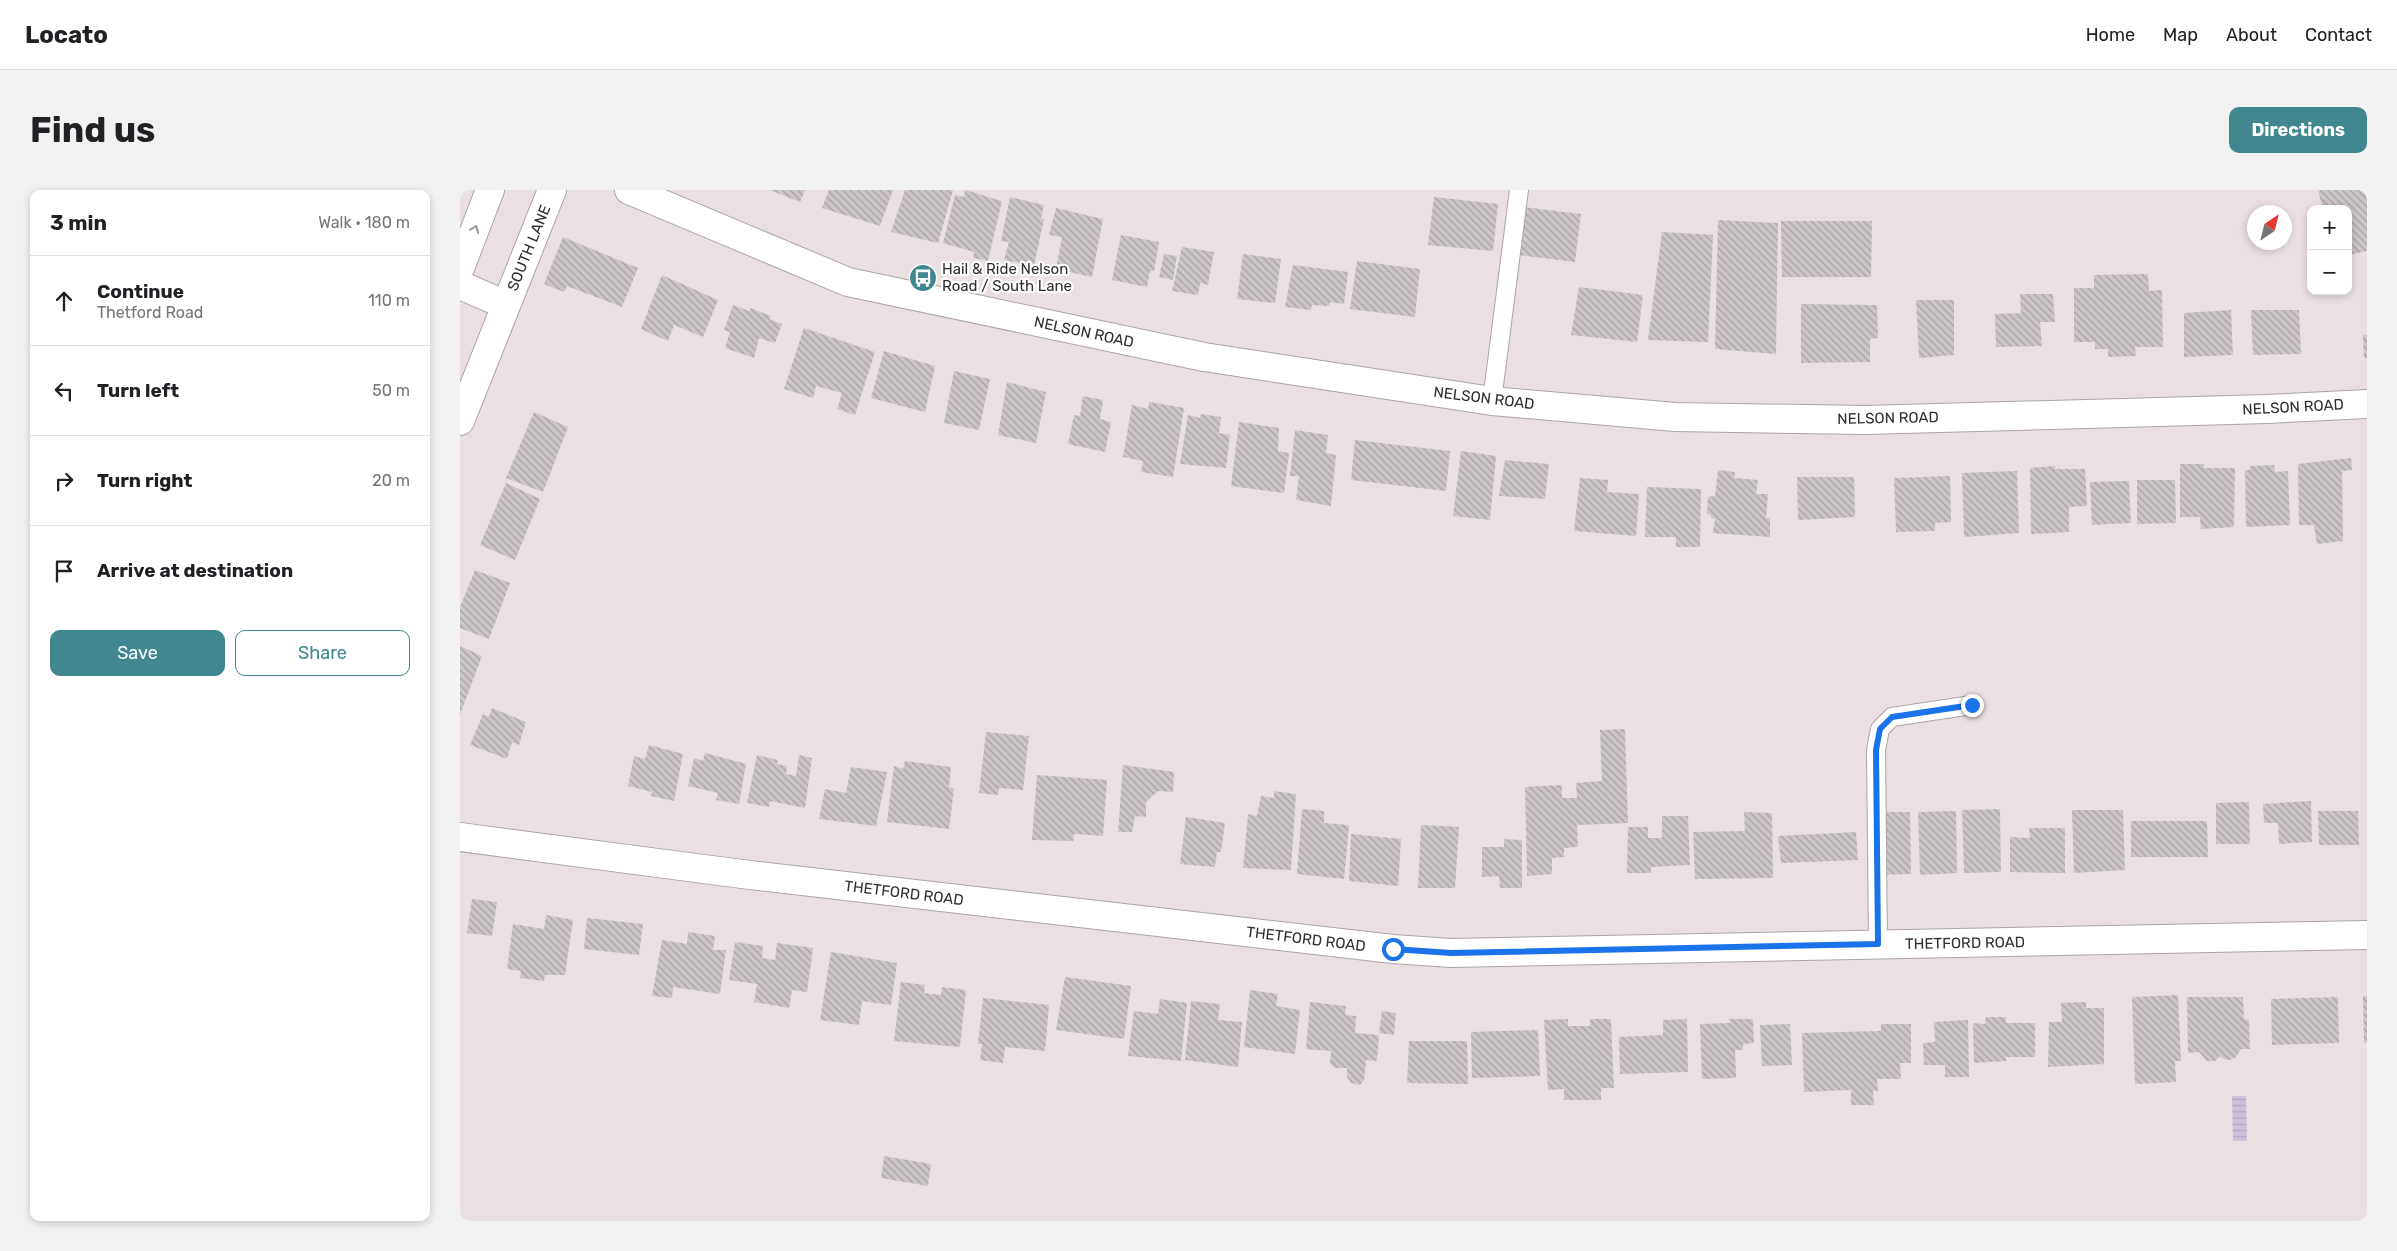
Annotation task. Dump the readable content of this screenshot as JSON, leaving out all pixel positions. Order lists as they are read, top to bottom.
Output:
{
  "streets": {
    "street": ["SOUTH LANE", "NELSON ROAD", "THETFORD ROAD"]
  },
  "places": {
    "bus stop": ["Hail & Ride Nelson Road / South Lane"]
  },
  "north": "top right",
  "page": {
    "header": "Locato",
    "nav": [
      "Home",
      "Map",
      "About",
      "Contact"
    ],
    "buttons": [
      "Directions",
      ["Save", "Share"]
    ],
    "title": "Find us",
    "heading": ["3 min", "Walk · 180 m"],
    "map_buttons": ["+", "−"],
    "list": [
      ["Continue", "Thetford Road", "110 m"],
      ["Turn left", "50 m"],
      ["Turn right", "20 m"],
      "Arrive at destination"
    ]
  }
}
